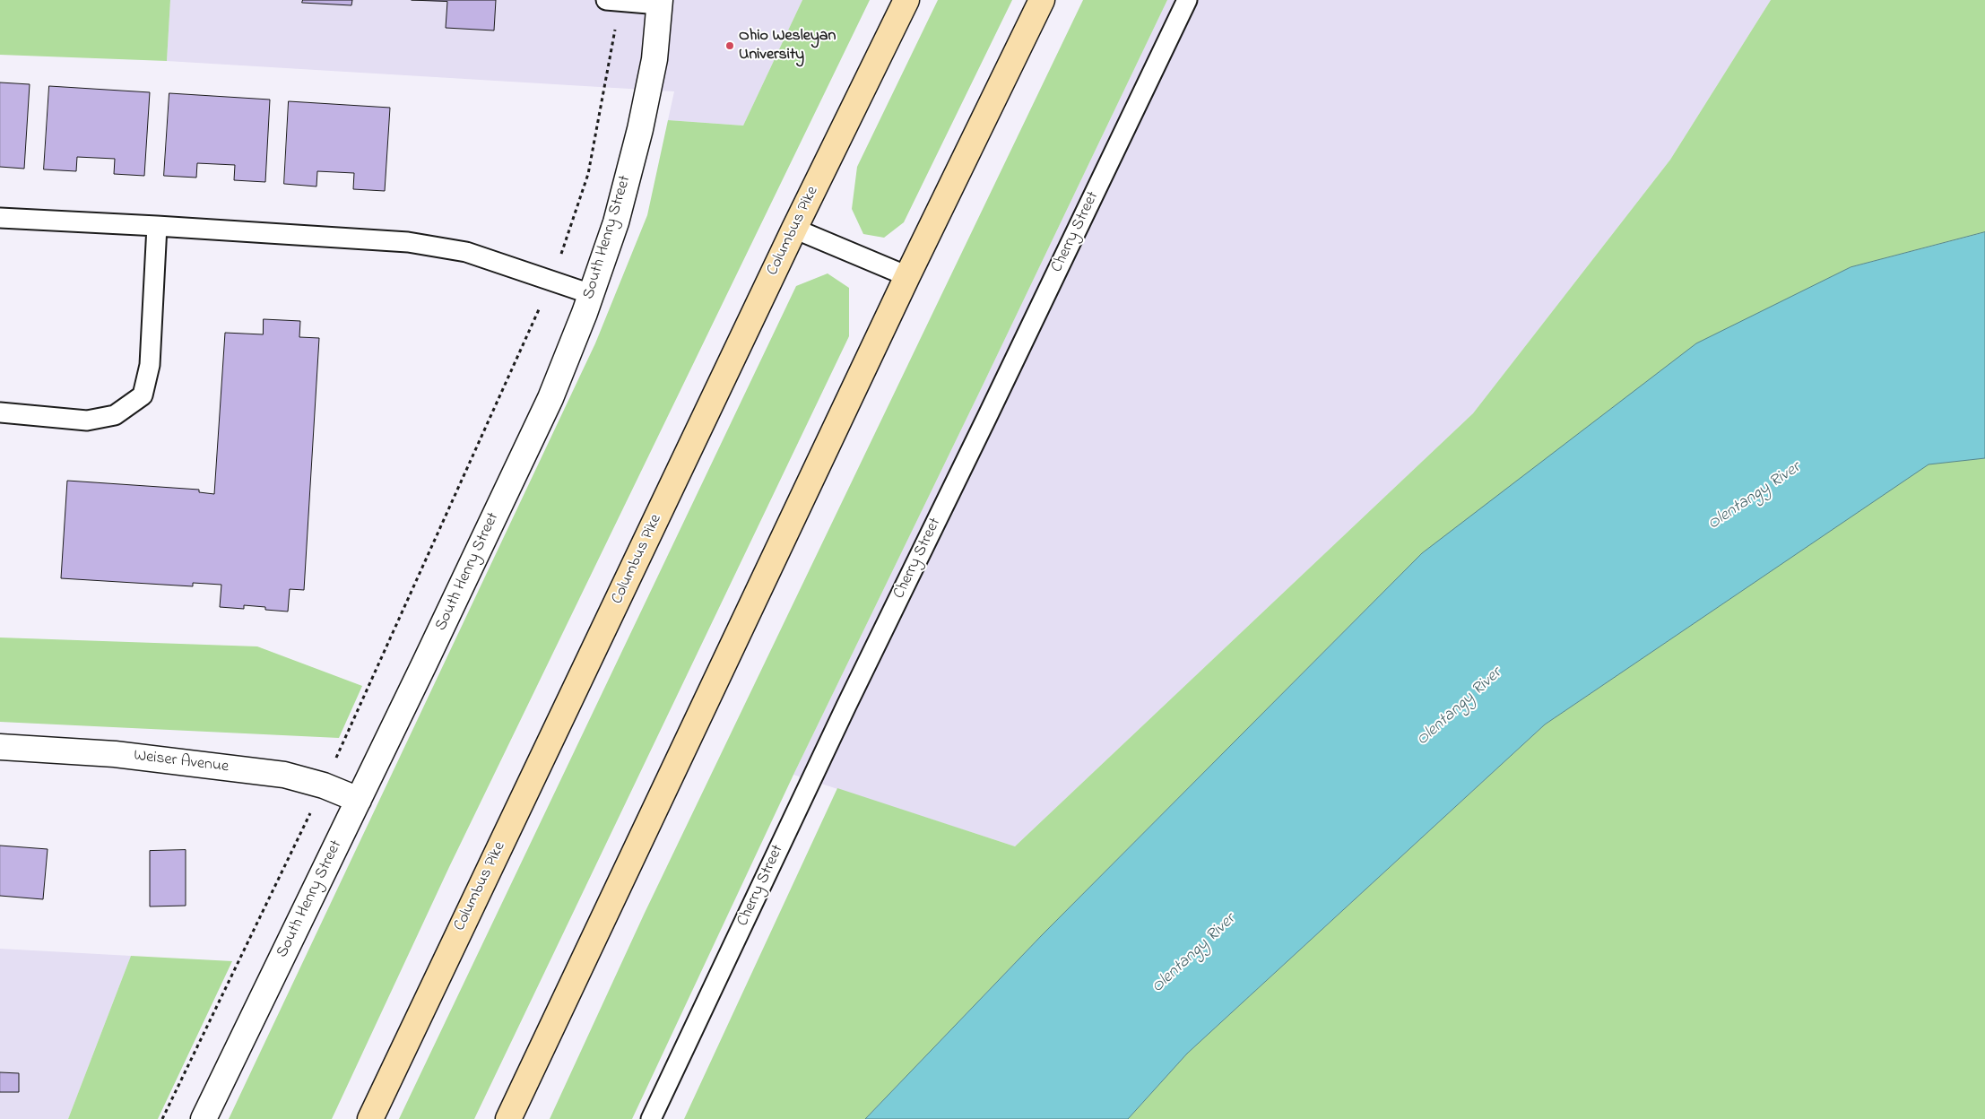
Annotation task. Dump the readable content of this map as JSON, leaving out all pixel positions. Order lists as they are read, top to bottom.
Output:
{
  "streets": {
    "highway": ["Columbus Pike"],
    "street": ["South Henry Street", "Weiser Avenue"],
    "lane": ["Cherry Street"]
  },
  "crossings": [
    ["South Henry Street", "Weiser Avenue"]
  ],
  "water": ["Olentangy River"],
  "places": ["Ohio Wesleyan University"]
}
